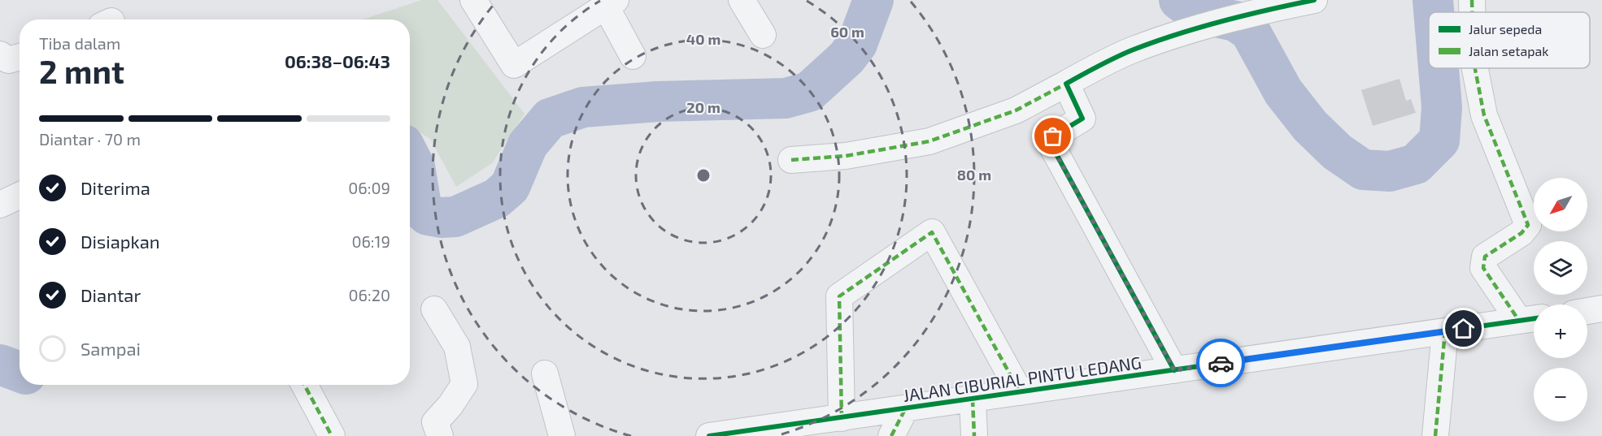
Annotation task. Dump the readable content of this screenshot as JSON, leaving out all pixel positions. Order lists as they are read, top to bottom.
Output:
{
  "streets": {
    "street": ["JALAN CIBURIAL PINTU LEDANG"]
  },
  "legend": ["Jalur sepeda", "Jalan setapak"],
  "north": "bottom left",
  "page": {
    "heading": ["2 mnt", "Tiba dalam", "06:38–06:43"],
    "bar": "Diantar · 70 m",
    "list": [
      ["Diterima", "06:09"],
      ["Disiapkan", "06:19"],
      ["Diantar", "06:20"],
      "Sampai"
    ],
    "map_buttons": ["+", "−"]
  },
  "rings": [
    "60 m",
    "40 m",
    "20 m",
    "80 m"
  ]
}
